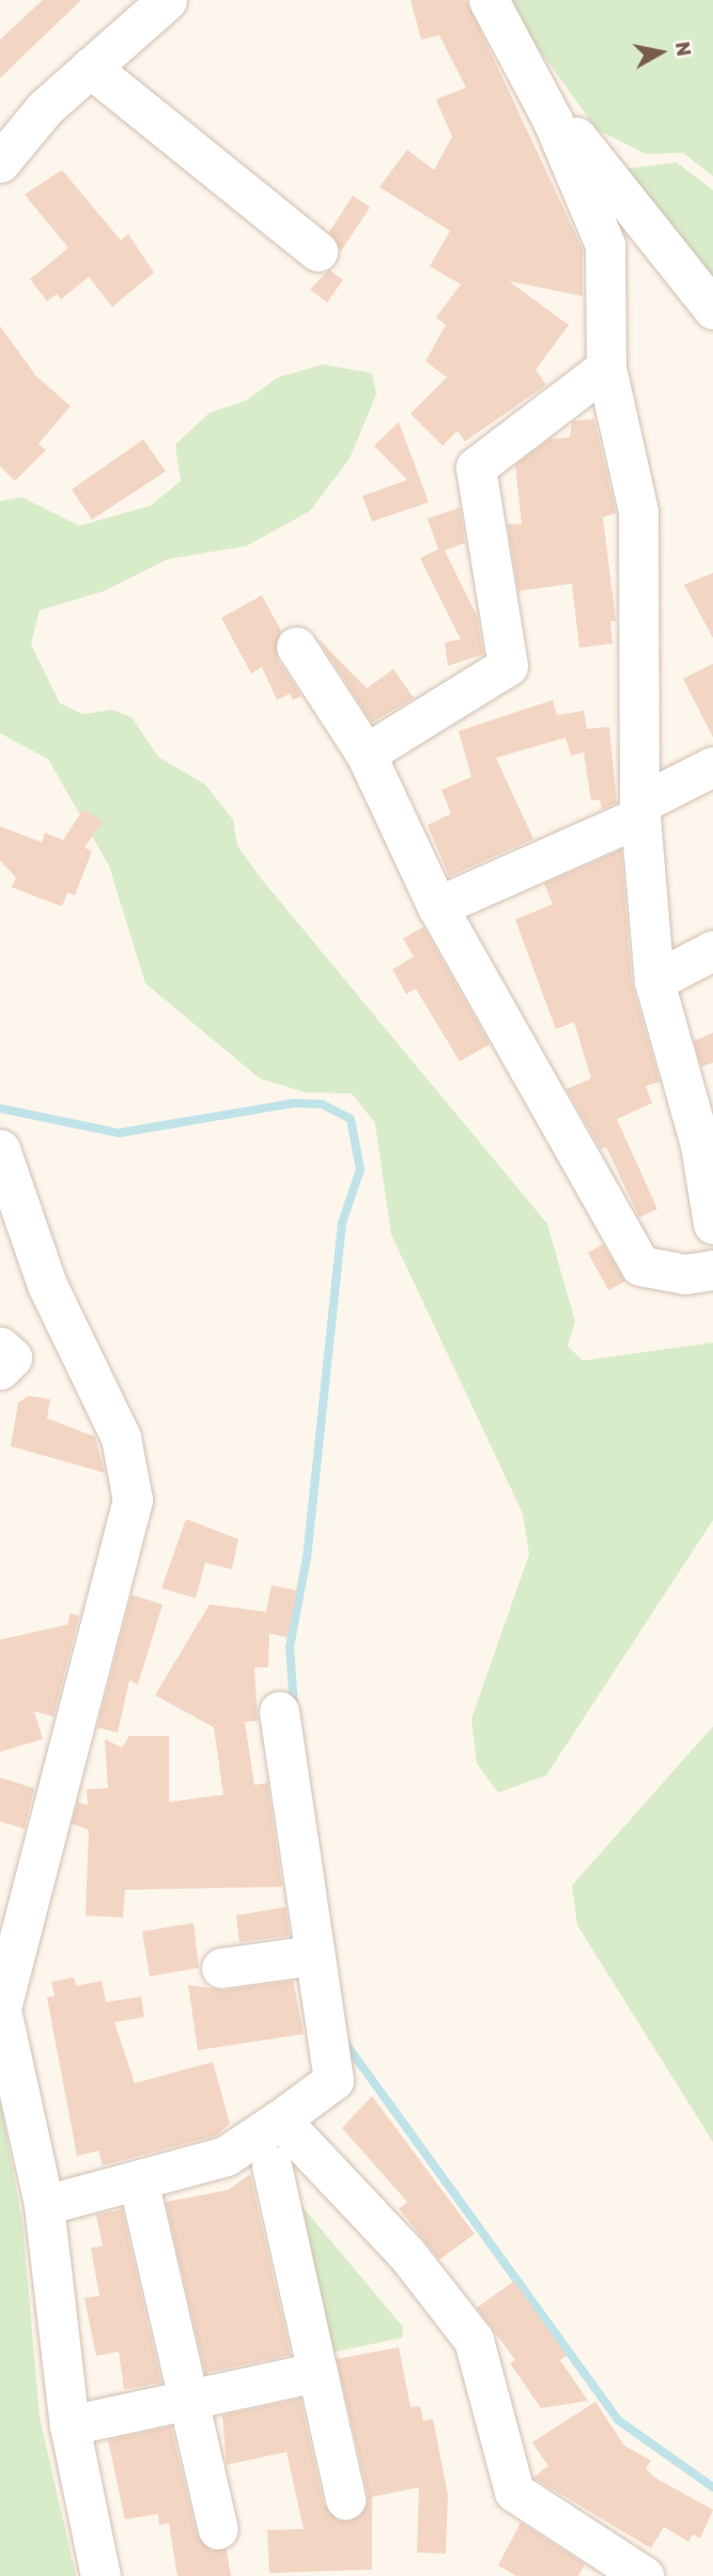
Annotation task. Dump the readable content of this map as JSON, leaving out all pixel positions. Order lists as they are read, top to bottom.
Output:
{
  "north": "right"
}
